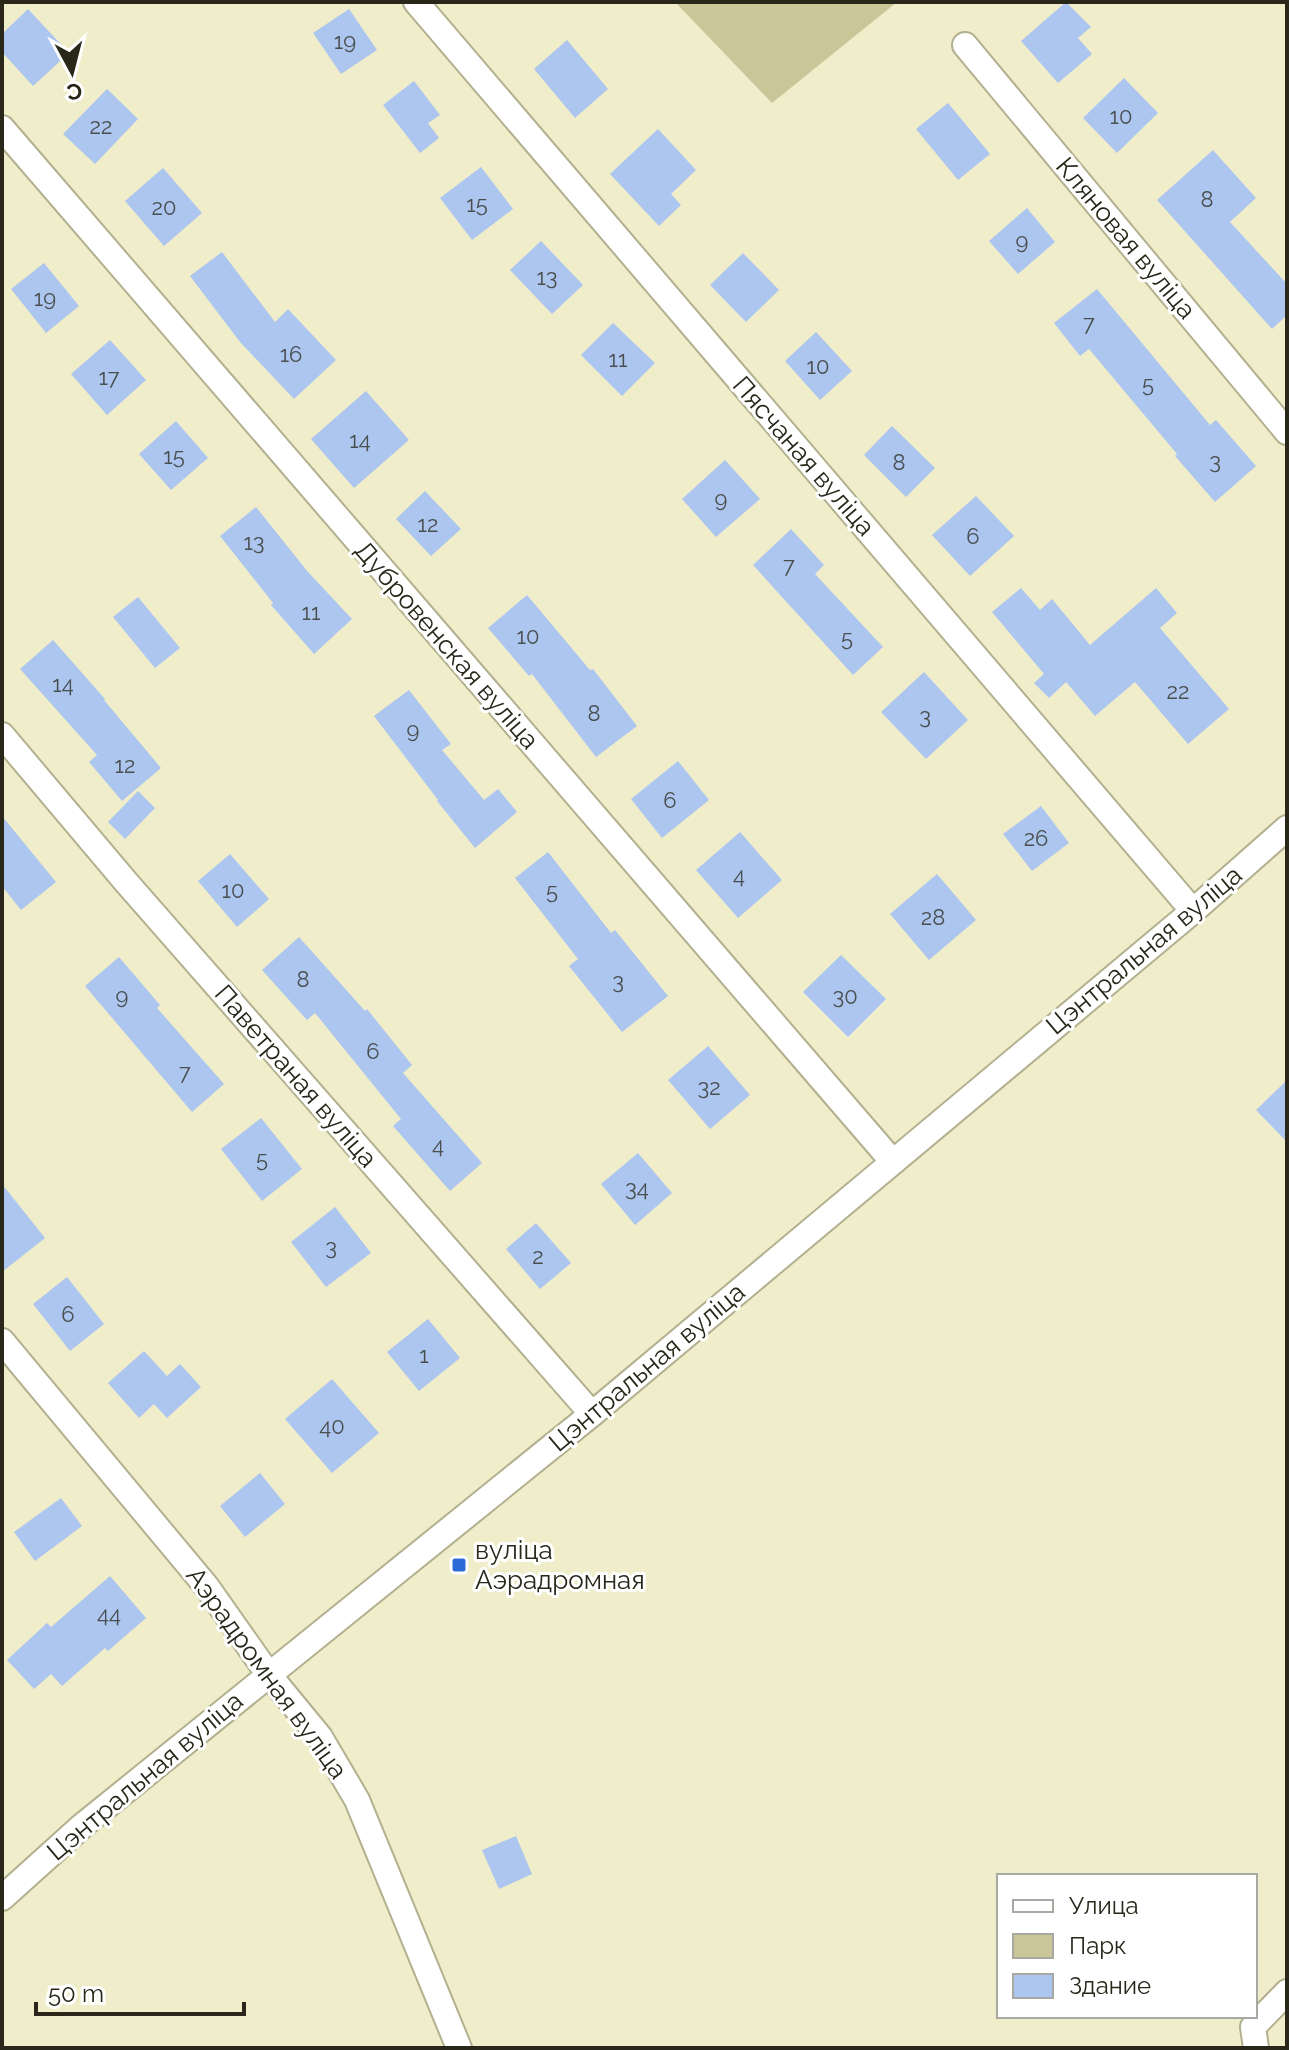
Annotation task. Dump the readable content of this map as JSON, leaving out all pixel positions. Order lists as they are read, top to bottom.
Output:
{
  "streets": {
    "street": [
      "Кляновая вуліца",
      "Пясчаная вуліца",
      "Дубровенская вуліца",
      "Цэнтральная вуліца",
      "Паветраная вуліца",
      "Аэрадромная вуліца"
    ]
  },
  "crossings": [
    ["Пясчаная вуліца", "Цэнтральная вуліца"],
    ["Дубровенская вуліца", "Цэнтральная вуліца"],
    ["Цэнтральная вуліца", "Паветраная вуліца"],
    ["Цэнтральная вуліца", "Аэрадромная вуліца"]
  ],
  "places": {
    "transit": ["вуліца Аэрадромная"]
  },
  "house_numbers": [
    "19",
    "10",
    "22",
    "8",
    "15",
    "20",
    "9",
    "13",
    "19",
    "7",
    "16",
    "11",
    "10",
    "17",
    "5",
    "14",
    "15",
    "3",
    "8",
    "9",
    "12",
    "6",
    "13",
    "7",
    "11",
    "10",
    "5",
    "14",
    "22",
    "8",
    "3",
    "9",
    "12",
    "6",
    "26",
    "4",
    "10",
    "5",
    "28",
    "8",
    "3",
    "9",
    "30",
    "6",
    "7",
    "32",
    "4",
    "5",
    "34",
    "3",
    "2",
    "6",
    "1",
    "40",
    "44"
  ],
  "legend": ["Улица", "Парк", "Здание"],
  "scale_bar": "50 m",
  "north": "bottom"
}
